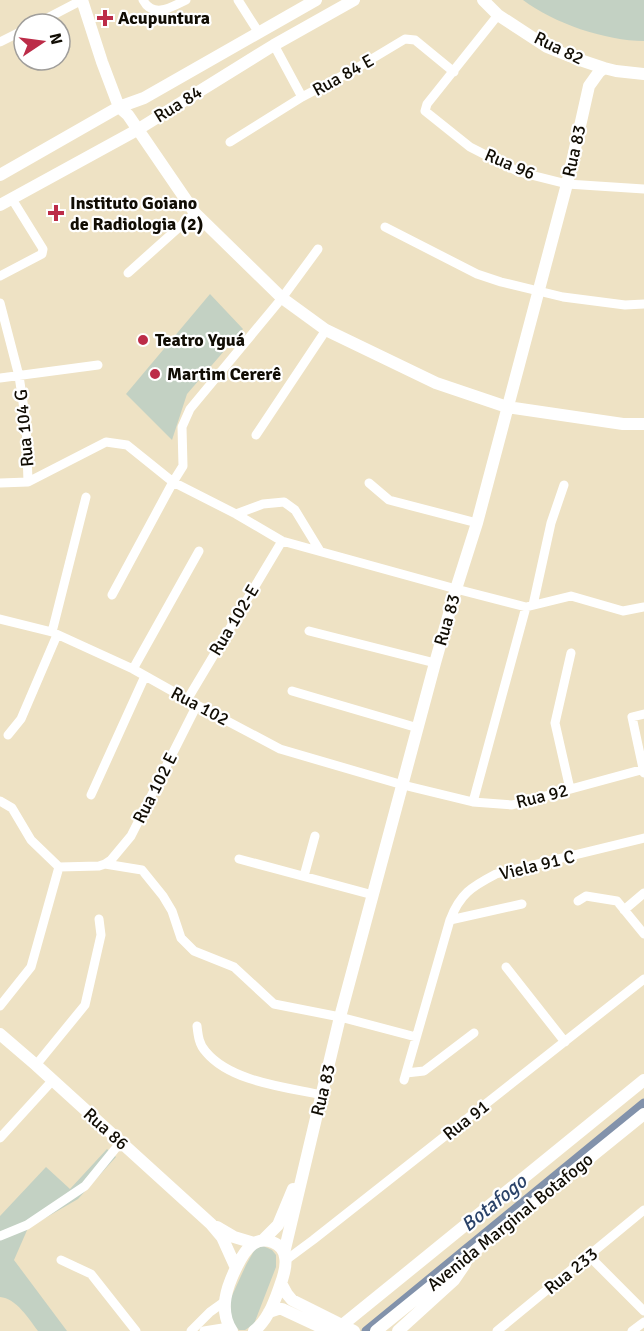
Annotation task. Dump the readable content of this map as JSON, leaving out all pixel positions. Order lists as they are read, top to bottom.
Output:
{
  "streets": {
    "main road": [
      "Rua 82",
      "Rua 84",
      "Rua 83",
      "Rua 86",
      "Avenida Marginal Botafogo"
    ],
    "street": [
      "Rua 84 E",
      "Rua 96",
      "Rua 104 G",
      "Rua 102-E",
      "Rua 102",
      "Rua 102 E",
      "Rua 92",
      "Viela 91 C",
      "Rua 91",
      "Rua 233"
    ]
  },
  "crossings": [
    ["Rua 82", "Rua 83"],
    ["Rua 84 E", "Rua 96"],
    ["Rua 83", "Rua 96"],
    ["Rua 83", "Rua 102"],
    ["Rua 83", "Rua 92"],
    ["Rua 83", "Rua 91"],
    ["Rua 83", "Rua 86"],
    ["Rua 102-E", "Rua 102"],
    ["Rua 102", "Rua 102 E"],
    ["Rua 102", "Rua 92"],
    ["Rua 91", "Rua 86"]
  ],
  "water": ["Botafogo"],
  "places": {
    "health": ["Acupuntura", "Instituto Goiano de Radiologia (2)"],
    "other": ["Teatro Yguá", "Martim Cererê"]
  },
  "north": "right"
}
